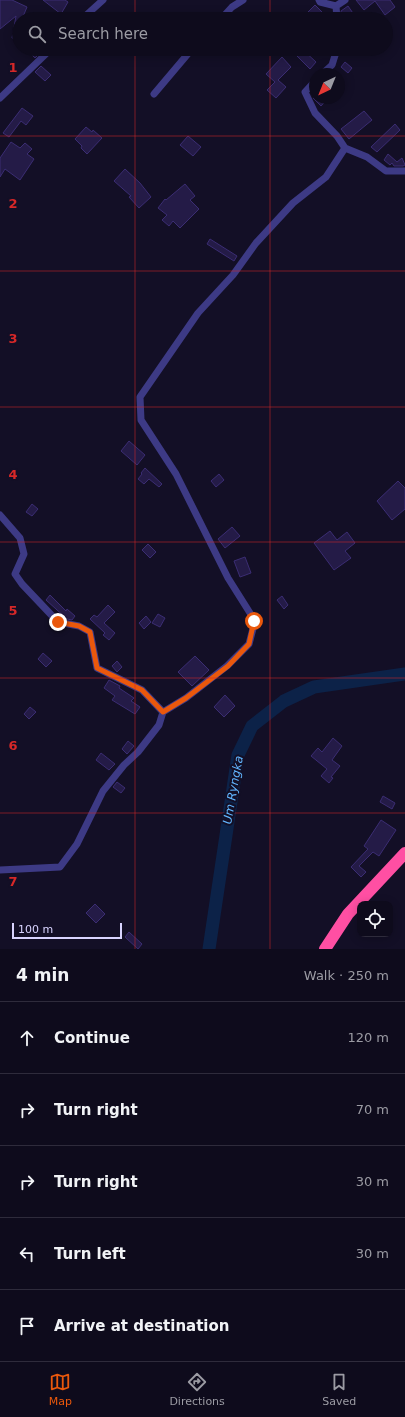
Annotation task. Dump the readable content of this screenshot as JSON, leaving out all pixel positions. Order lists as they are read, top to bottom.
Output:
{
  "water": ["Um Ryngka"],
  "scale_bar": "100 m",
  "north": "bottom left",
  "page": {
    "search": "Search here",
    "scale": "100 m",
    "heading": ["4 min", "Walk · 250 m"],
    "list": [
      ["Continue", "120 m"],
      ["Turn right", "70 m"],
      ["Turn right", "30 m"],
      ["Turn left", "30 m"],
      "Arrive at destination"
    ],
    "nav": ["Map", "Directions", "Saved"]
  },
  "grid": {
    "rows": [
      "1",
      "2",
      "3",
      "4",
      "5",
      "6",
      "7"
    ]
  }
}
